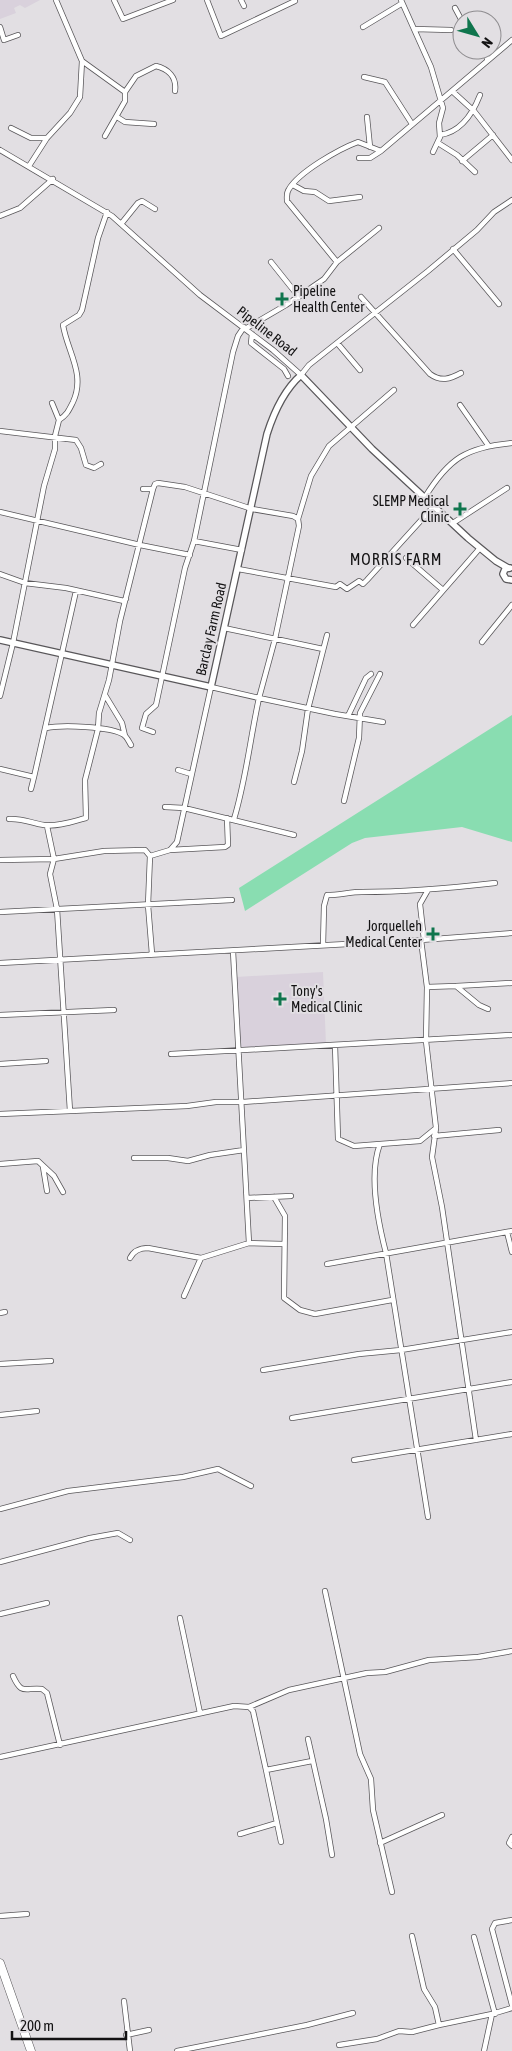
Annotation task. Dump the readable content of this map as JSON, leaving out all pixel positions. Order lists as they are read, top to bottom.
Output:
{
  "streets": {
    "street": ["Pipeline Road", "Barclay Farm Road"]
  },
  "crossings": [
    ["Pipeline Road", "Barclay Farm Road"]
  ],
  "districts": ["MORRIS FARM"],
  "places": {
    "health": [
      "Pipeline Health Center",
      "SLEMP Medical Clinic",
      "Jorquelleh Medical Center",
      "Tony's Medical Clinic"
    ]
  },
  "scale_bar": "200 m",
  "north": "bottom right"
}
